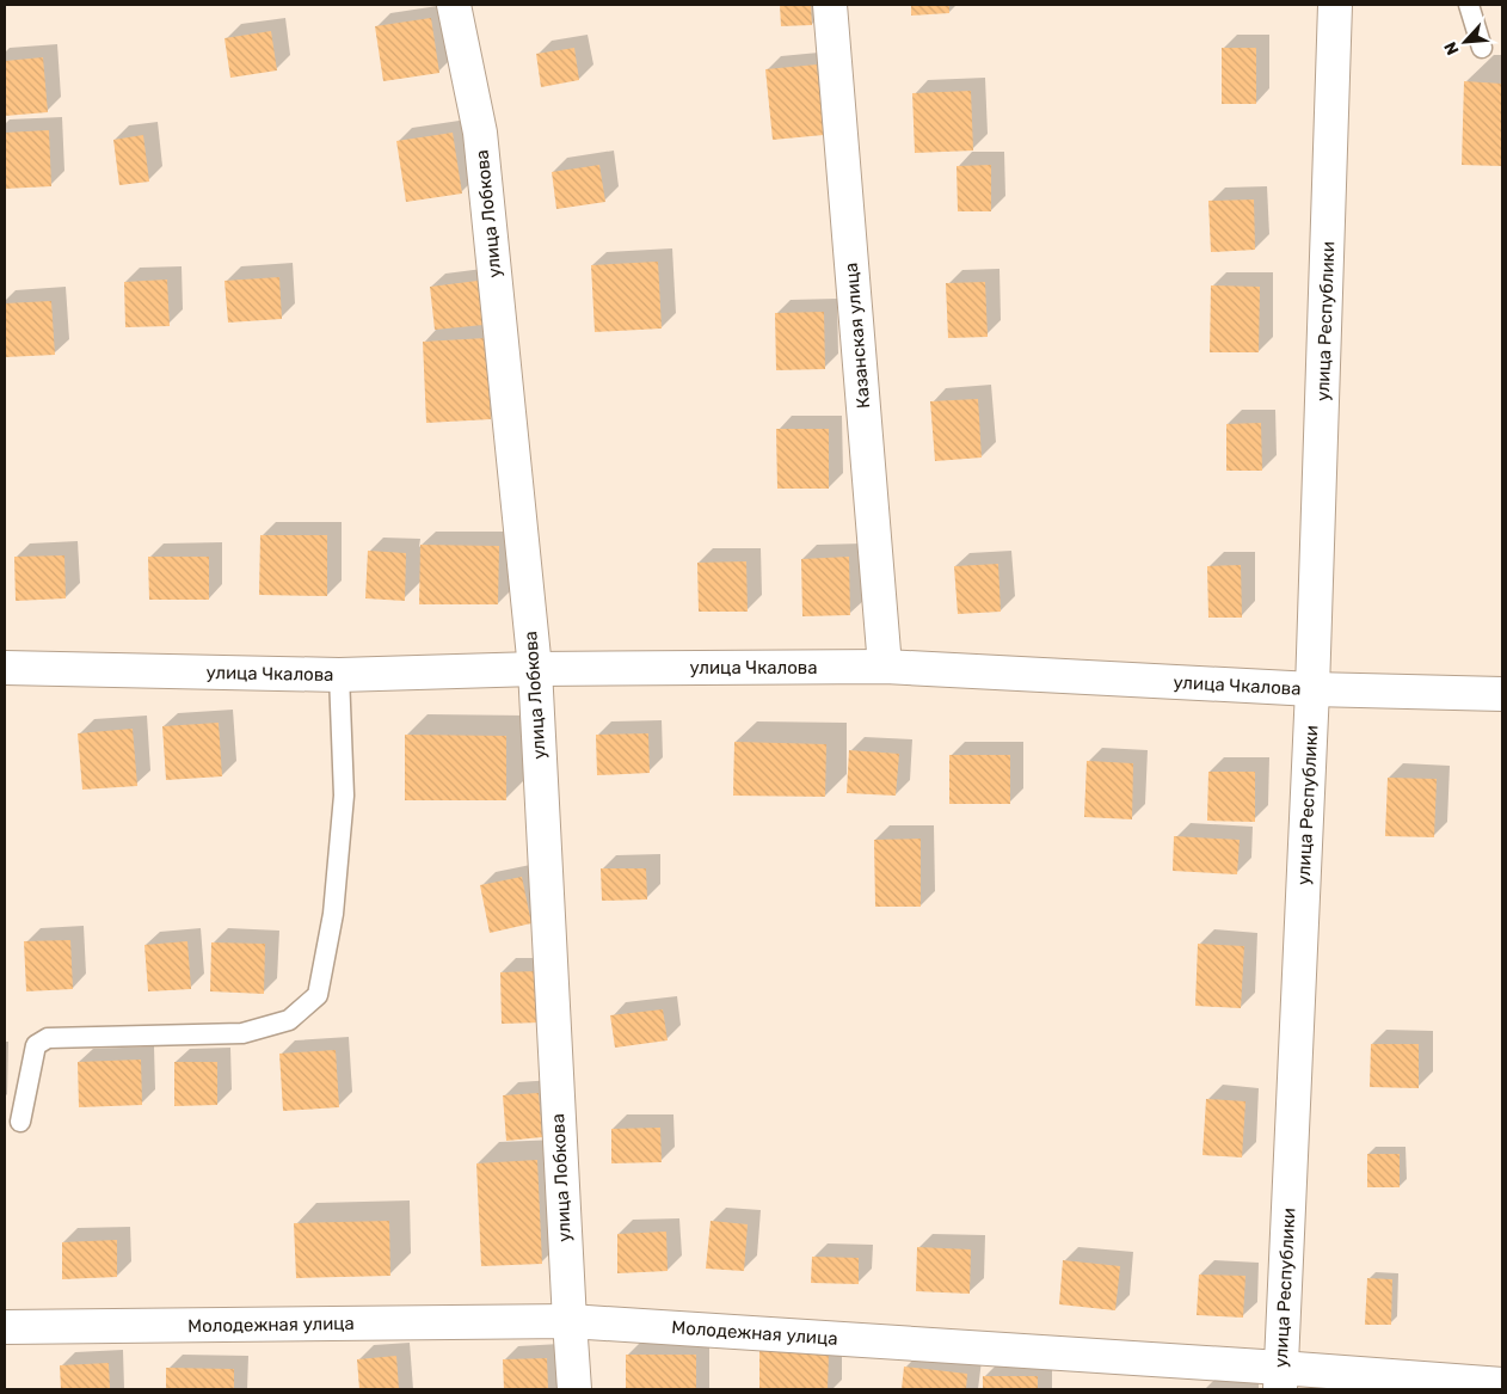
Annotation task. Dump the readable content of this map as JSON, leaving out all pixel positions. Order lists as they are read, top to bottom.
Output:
{
  "streets": {
    "street": [
      "улица Лобкова",
      "улица Республики",
      "Казанская улица",
      "улица Чкалова",
      "Молодежная улица"
    ]
  },
  "crossings": [
    ["улица Лобкова", "улица Чкалова"],
    ["улица Лобкова", "Молодежная улица"],
    ["улица Республики", "улица Чкалова"],
    ["улица Республики", "Молодежная улица"],
    ["Казанская улица", "улица Чкалова"]
  ],
  "north": "bottom left"
}
